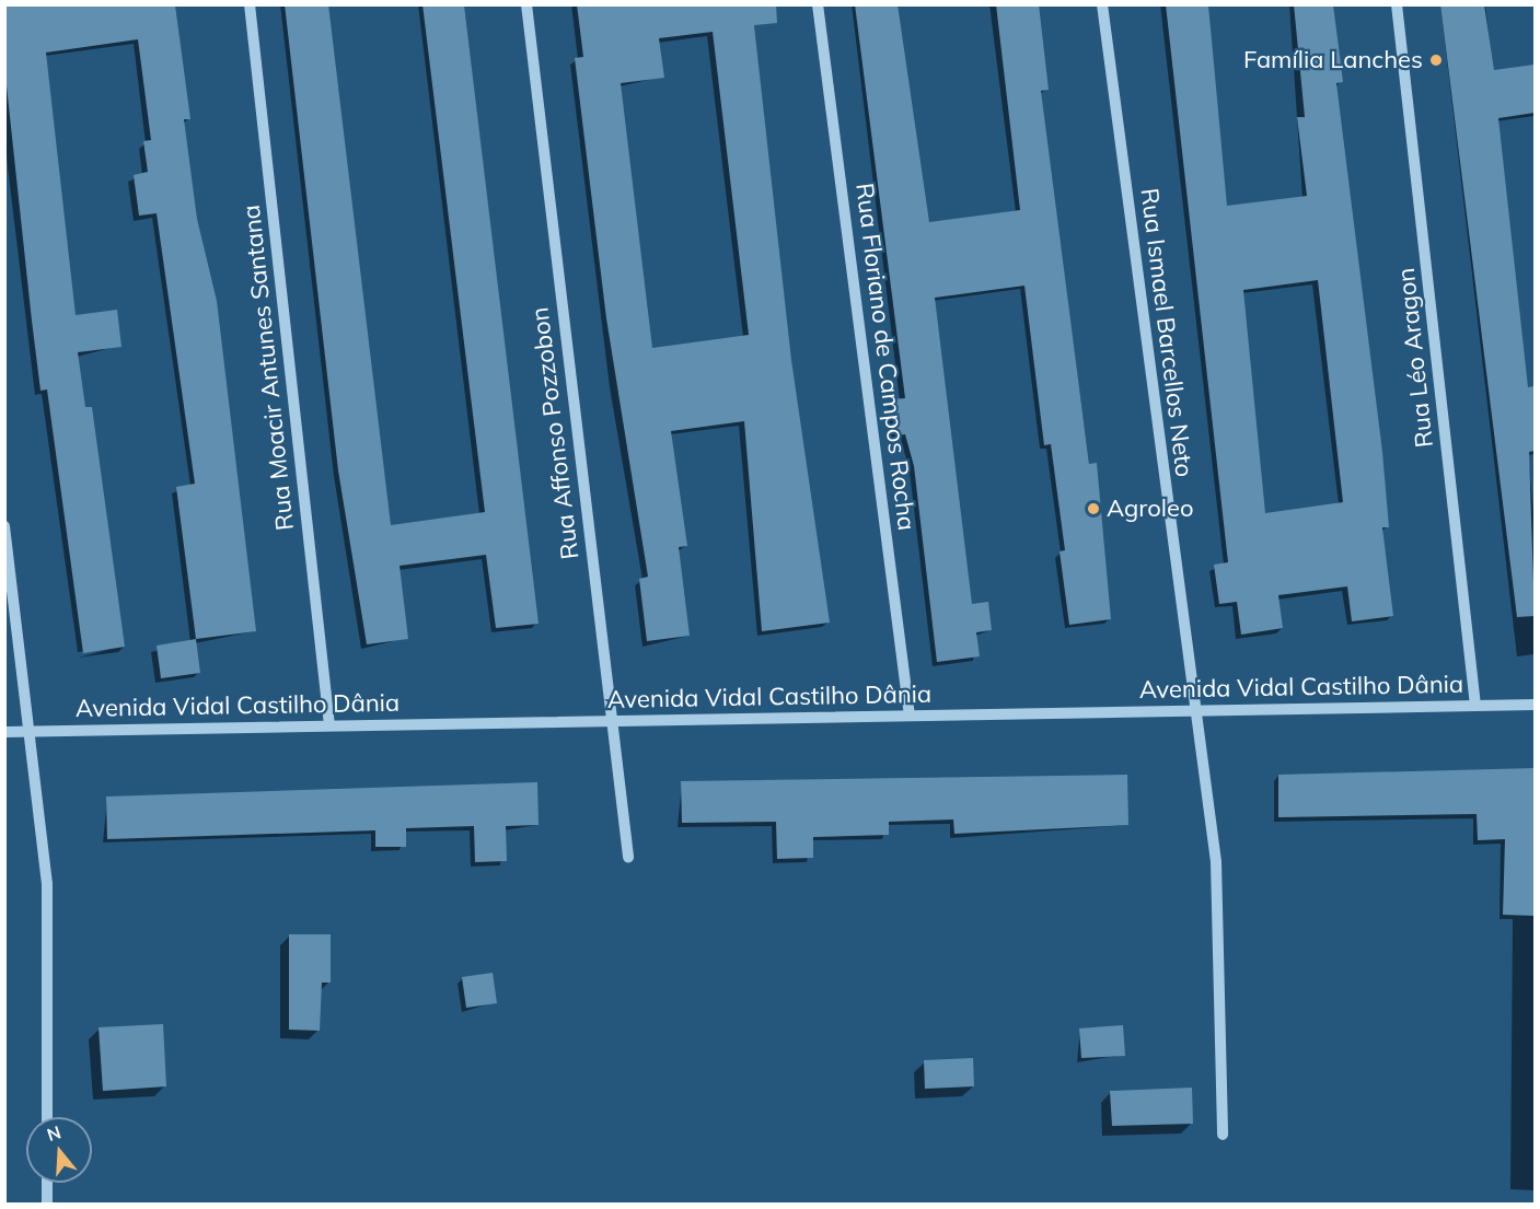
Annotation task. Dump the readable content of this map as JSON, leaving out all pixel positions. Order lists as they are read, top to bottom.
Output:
{
  "streets": {
    "street": [
      "Rua Ismael Barcellos Neto",
      "Rua Floriano de Campos Rocha",
      "Rua Léo Aragon",
      "Rua Moacir Antunes Santana",
      "Rua Affonso Pozzobon",
      "Avenida Vidal Castilho Dânia"
    ]
  },
  "crossings": [
    ["Rua Ismael Barcellos Neto", "Avenida Vidal Castilho Dânia"],
    ["Rua Floriano de Campos Rocha", "Avenida Vidal Castilho Dânia"],
    ["Rua Léo Aragon", "Avenida Vidal Castilho Dânia"],
    ["Rua Moacir Antunes Santana", "Avenida Vidal Castilho Dânia"],
    ["Rua Affonso Pozzobon", "Avenida Vidal Castilho Dânia"]
  ],
  "places": ["Família Lanches", "Agroleo"],
  "north": "top"
}
